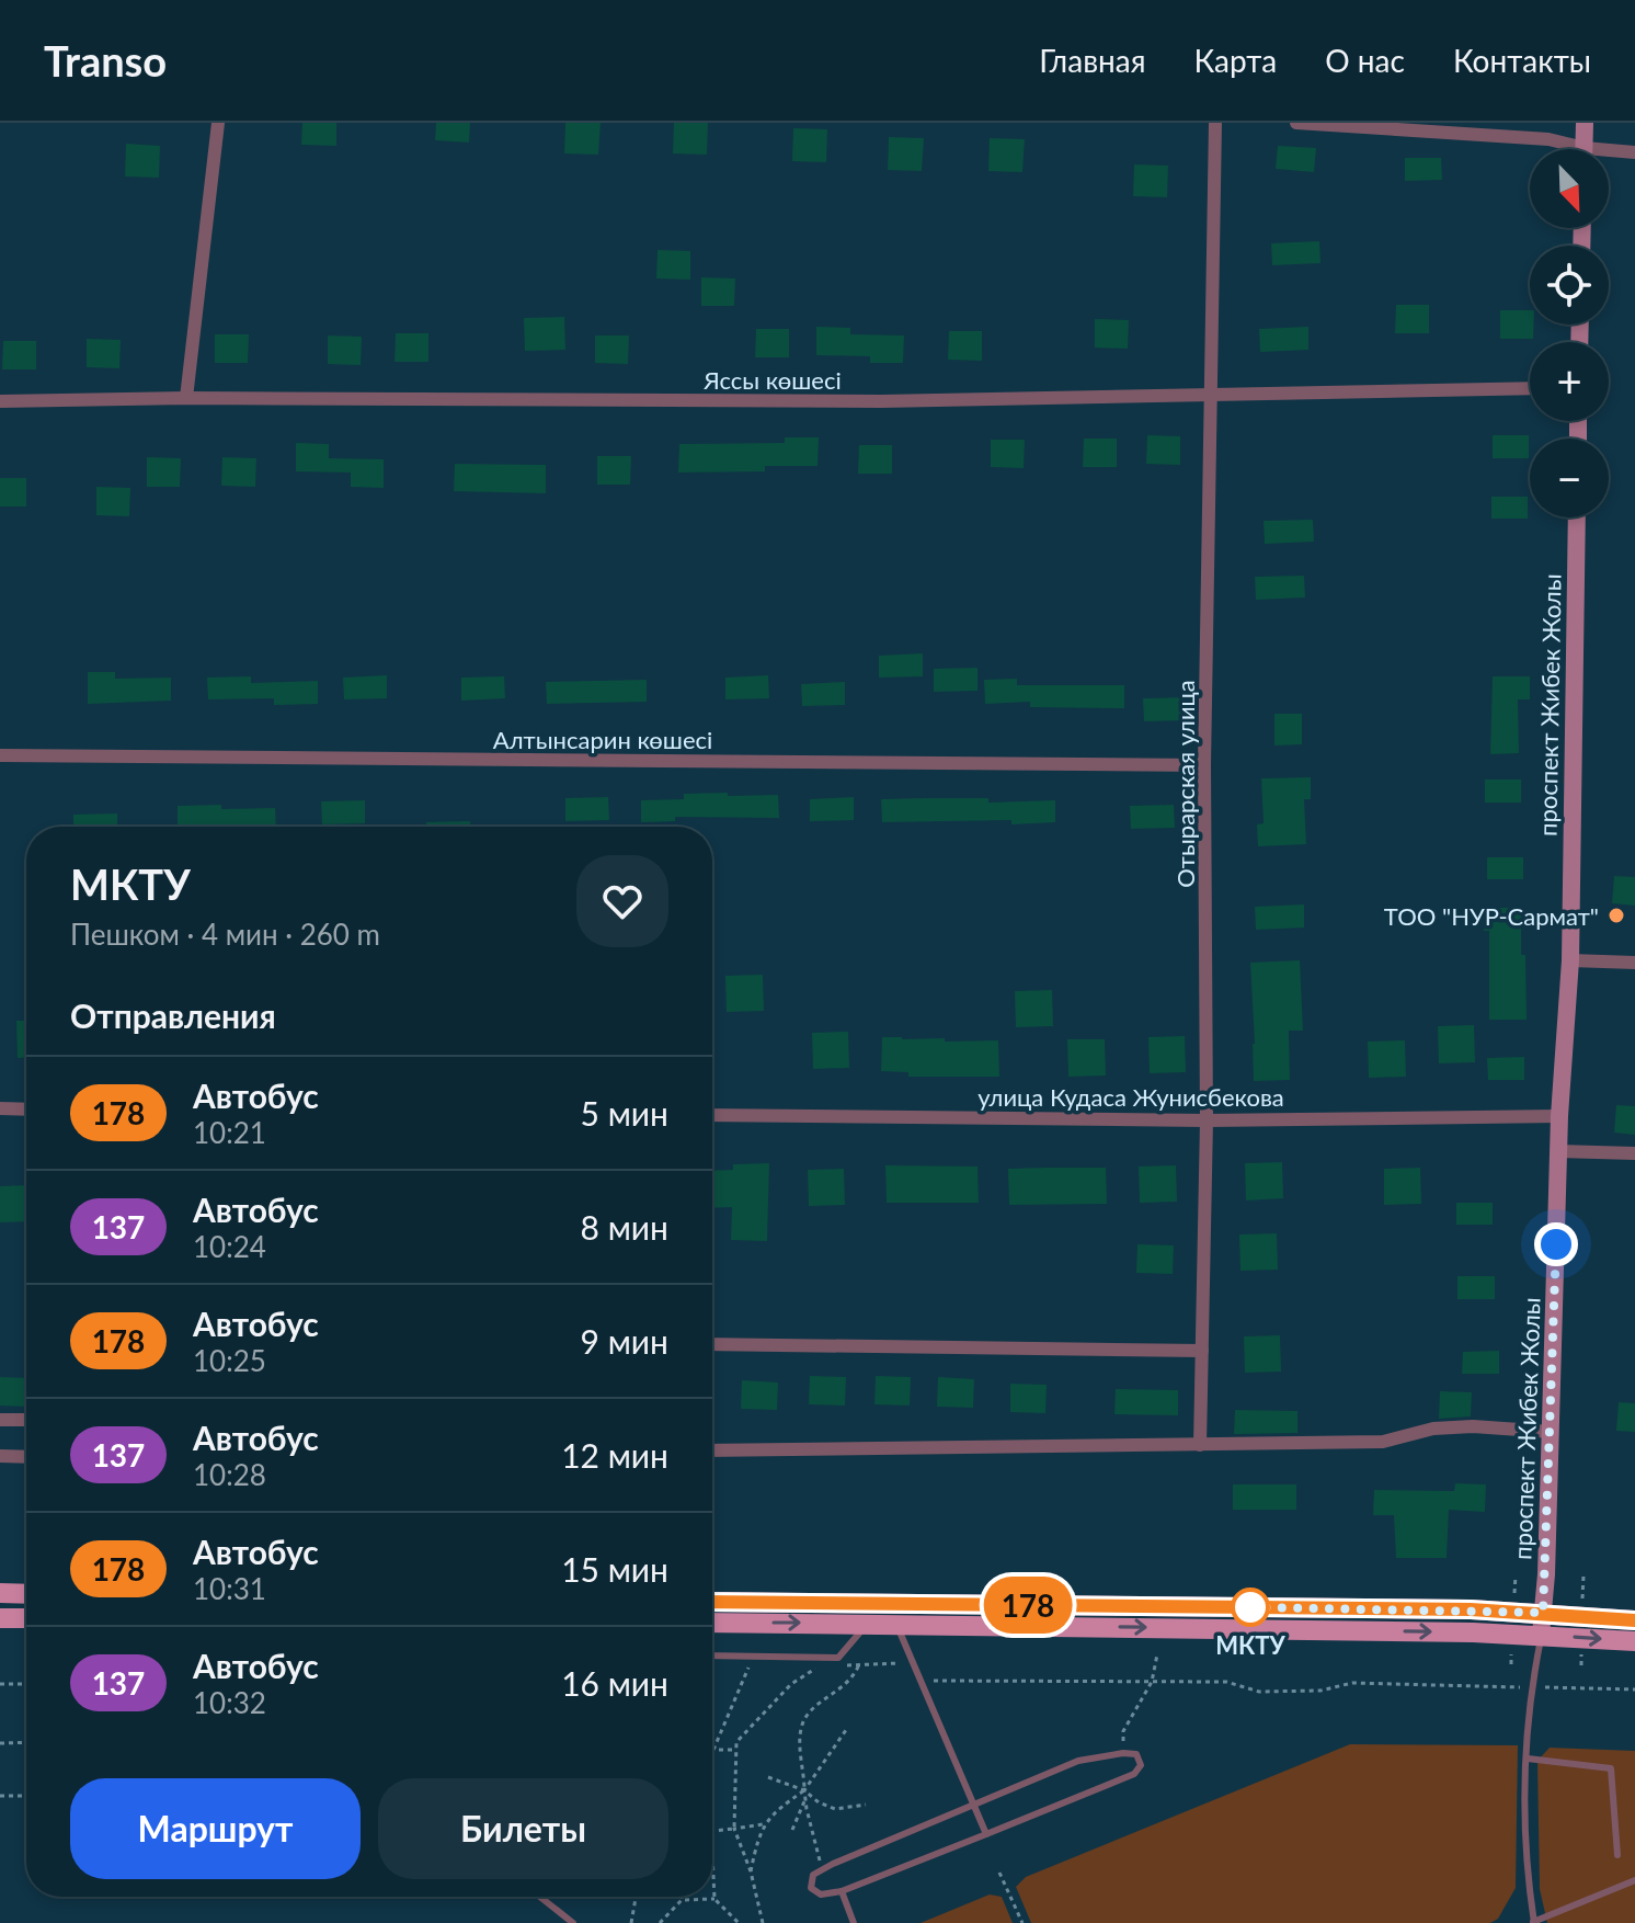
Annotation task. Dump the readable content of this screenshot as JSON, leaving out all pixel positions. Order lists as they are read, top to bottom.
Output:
{
  "streets": {
    "main road": ["проспект Жибек Жолы"],
    "street": [
      "Яссы көшесі",
      "Алтынсарин көшесі",
      "Отырарская улица",
      "улица Кудаса Жунисбекова"
    ]
  },
  "crossings": [
    ["Яссы көшесі", "Отырарская улица"],
    ["проспект Жибек Жолы", "улица Кудаса Жунисбекова"],
    ["Алтынсарин көшесі", "Отырарская улица"],
    ["Отырарская улица", "улица Кудаса Жунисбекова"]
  ],
  "places": ["ТОО \"НУР-Сармат\"", "МКТУ"],
  "lines": ["bus line 178"],
  "north": "bottom right",
  "page": {
    "header": "Transo",
    "nav": [
      "Главная",
      "Карта",
      "О нас",
      "Контакты"
    ],
    "on_map": "178",
    "map_buttons": ["+", "−"],
    "heading": [
      ["МКТУ", "Пешком · 4 мин · 260 m"],
      "Отправления"
    ],
    "list": [
      {
        "mark": "178",
        "name": "Автобус",
        "note": "10:21",
        "value": "5 мин"
      },
      {
        "mark": "137",
        "name": "Автобус",
        "note": "10:24",
        "value": "8 мин"
      },
      {
        "mark": "178",
        "name": "Автобус",
        "note": "10:25",
        "value": "9 мин"
      },
      {
        "mark": "137",
        "name": "Автобус",
        "note": "10:28",
        "value": "12 мин"
      },
      {
        "mark": "178",
        "name": "Автобус",
        "note": "10:31",
        "value": "15 мин"
      },
      {
        "mark": "137",
        "name": "Автобус",
        "note": "10:32",
        "value": "16 мин"
      }
    ],
    "buttons": ["Маршрут", "Билеты"]
  }
}
